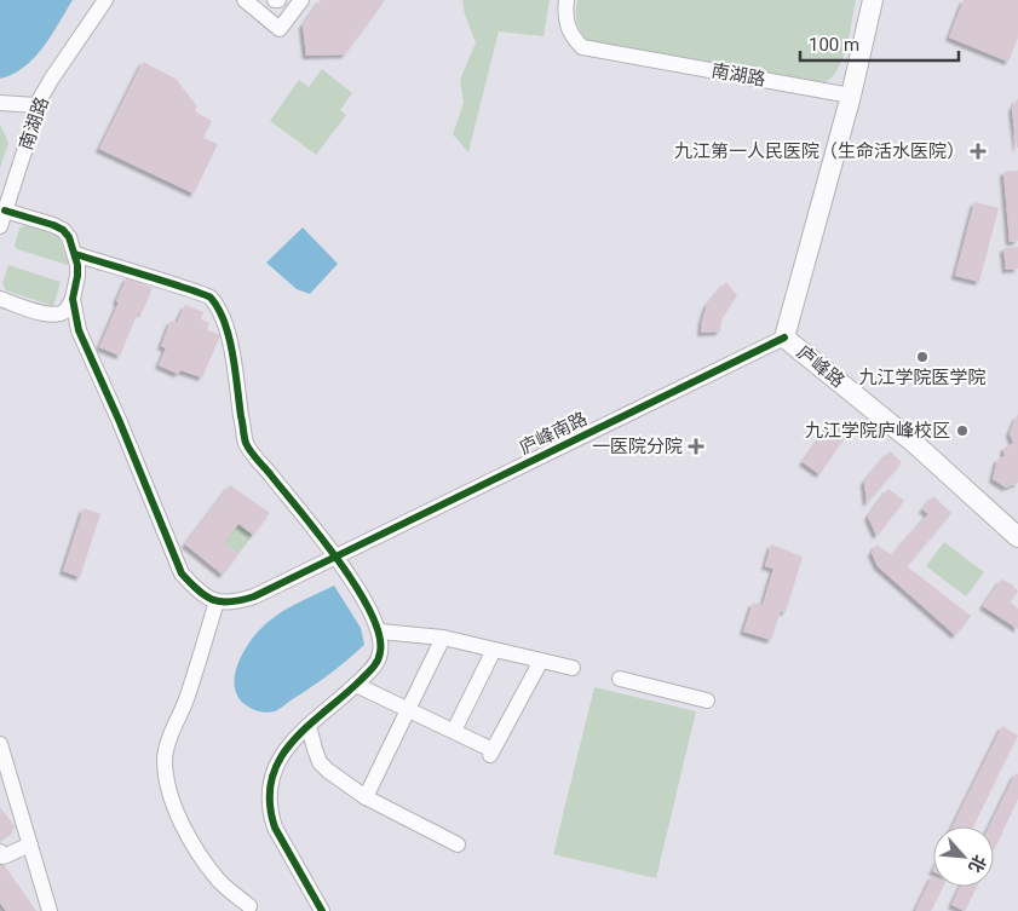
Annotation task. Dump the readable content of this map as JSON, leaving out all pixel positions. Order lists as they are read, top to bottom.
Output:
{
  "streets": {
    "main road": ["庐峰路"],
    "street": ["南湖路", "庐峰南路"]
  },
  "crossings": [
    ["南湖路", "庐峰路"],
    ["庐峰路", "庐峰南路"]
  ],
  "places": {
    "health": ["九江第一人民医院（生命活水医院）", "一医院分院"],
    "other": ["九江学院医学院", "九江学院庐峰校区"]
  },
  "scale_bar": "100 m",
  "north": "bottom right"
}
